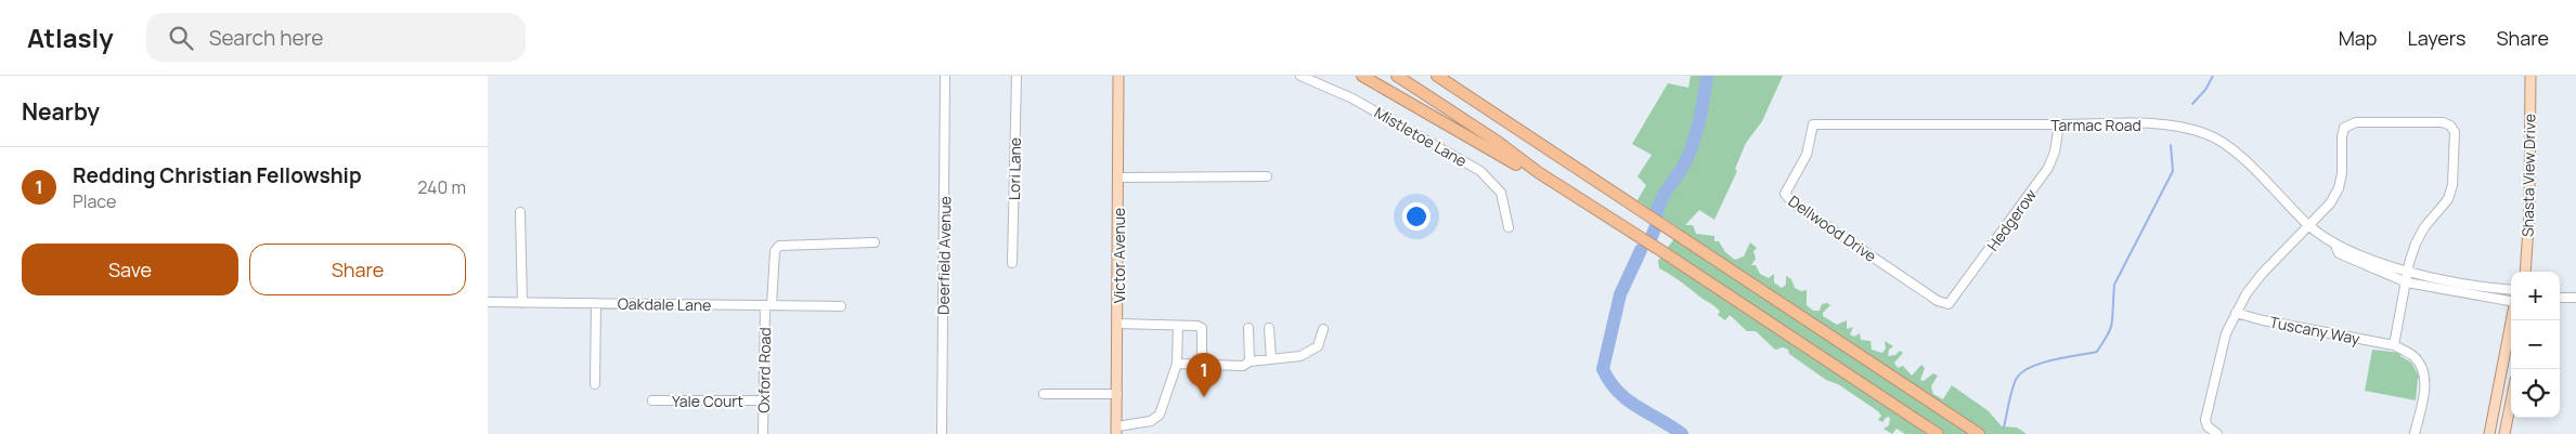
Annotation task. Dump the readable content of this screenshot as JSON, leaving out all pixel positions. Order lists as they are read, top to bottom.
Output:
{
  "streets": {
    "main road": ["Shasta View Drive", "Victor Avenue"],
    "street": [
      "Tarmac Road",
      "Mistletoe Lane",
      "Lori Lane",
      "Hedgerow",
      "Dellwood Drive",
      "Deerfield Avenue",
      "Oakdale Lane",
      "Tuscany Way",
      "Oxford Road",
      "Yale Court"
    ]
  },
  "crossings": [
    ["Tarmac Road", "Hedgerow"],
    ["Tarmac Road", "Dellwood Drive"],
    ["Hedgerow", "Dellwood Drive"],
    ["Oakdale Lane", "Oxford Road"],
    ["Oxford Road", "Yale Court"]
  ],
  "page": {
    "header": "Atlasly",
    "search": "Search here",
    "nav": ["Map", "Layers", "Share"],
    "heading": "Nearby",
    "list": [
      {
        "mark": "1",
        "name": "Redding Christian Fellowship",
        "note": "Place",
        "value": "240 m"
      }
    ],
    "buttons": ["Save", "Share"],
    "map_buttons": ["+", "−"],
    "pins": "1"
  }
}
